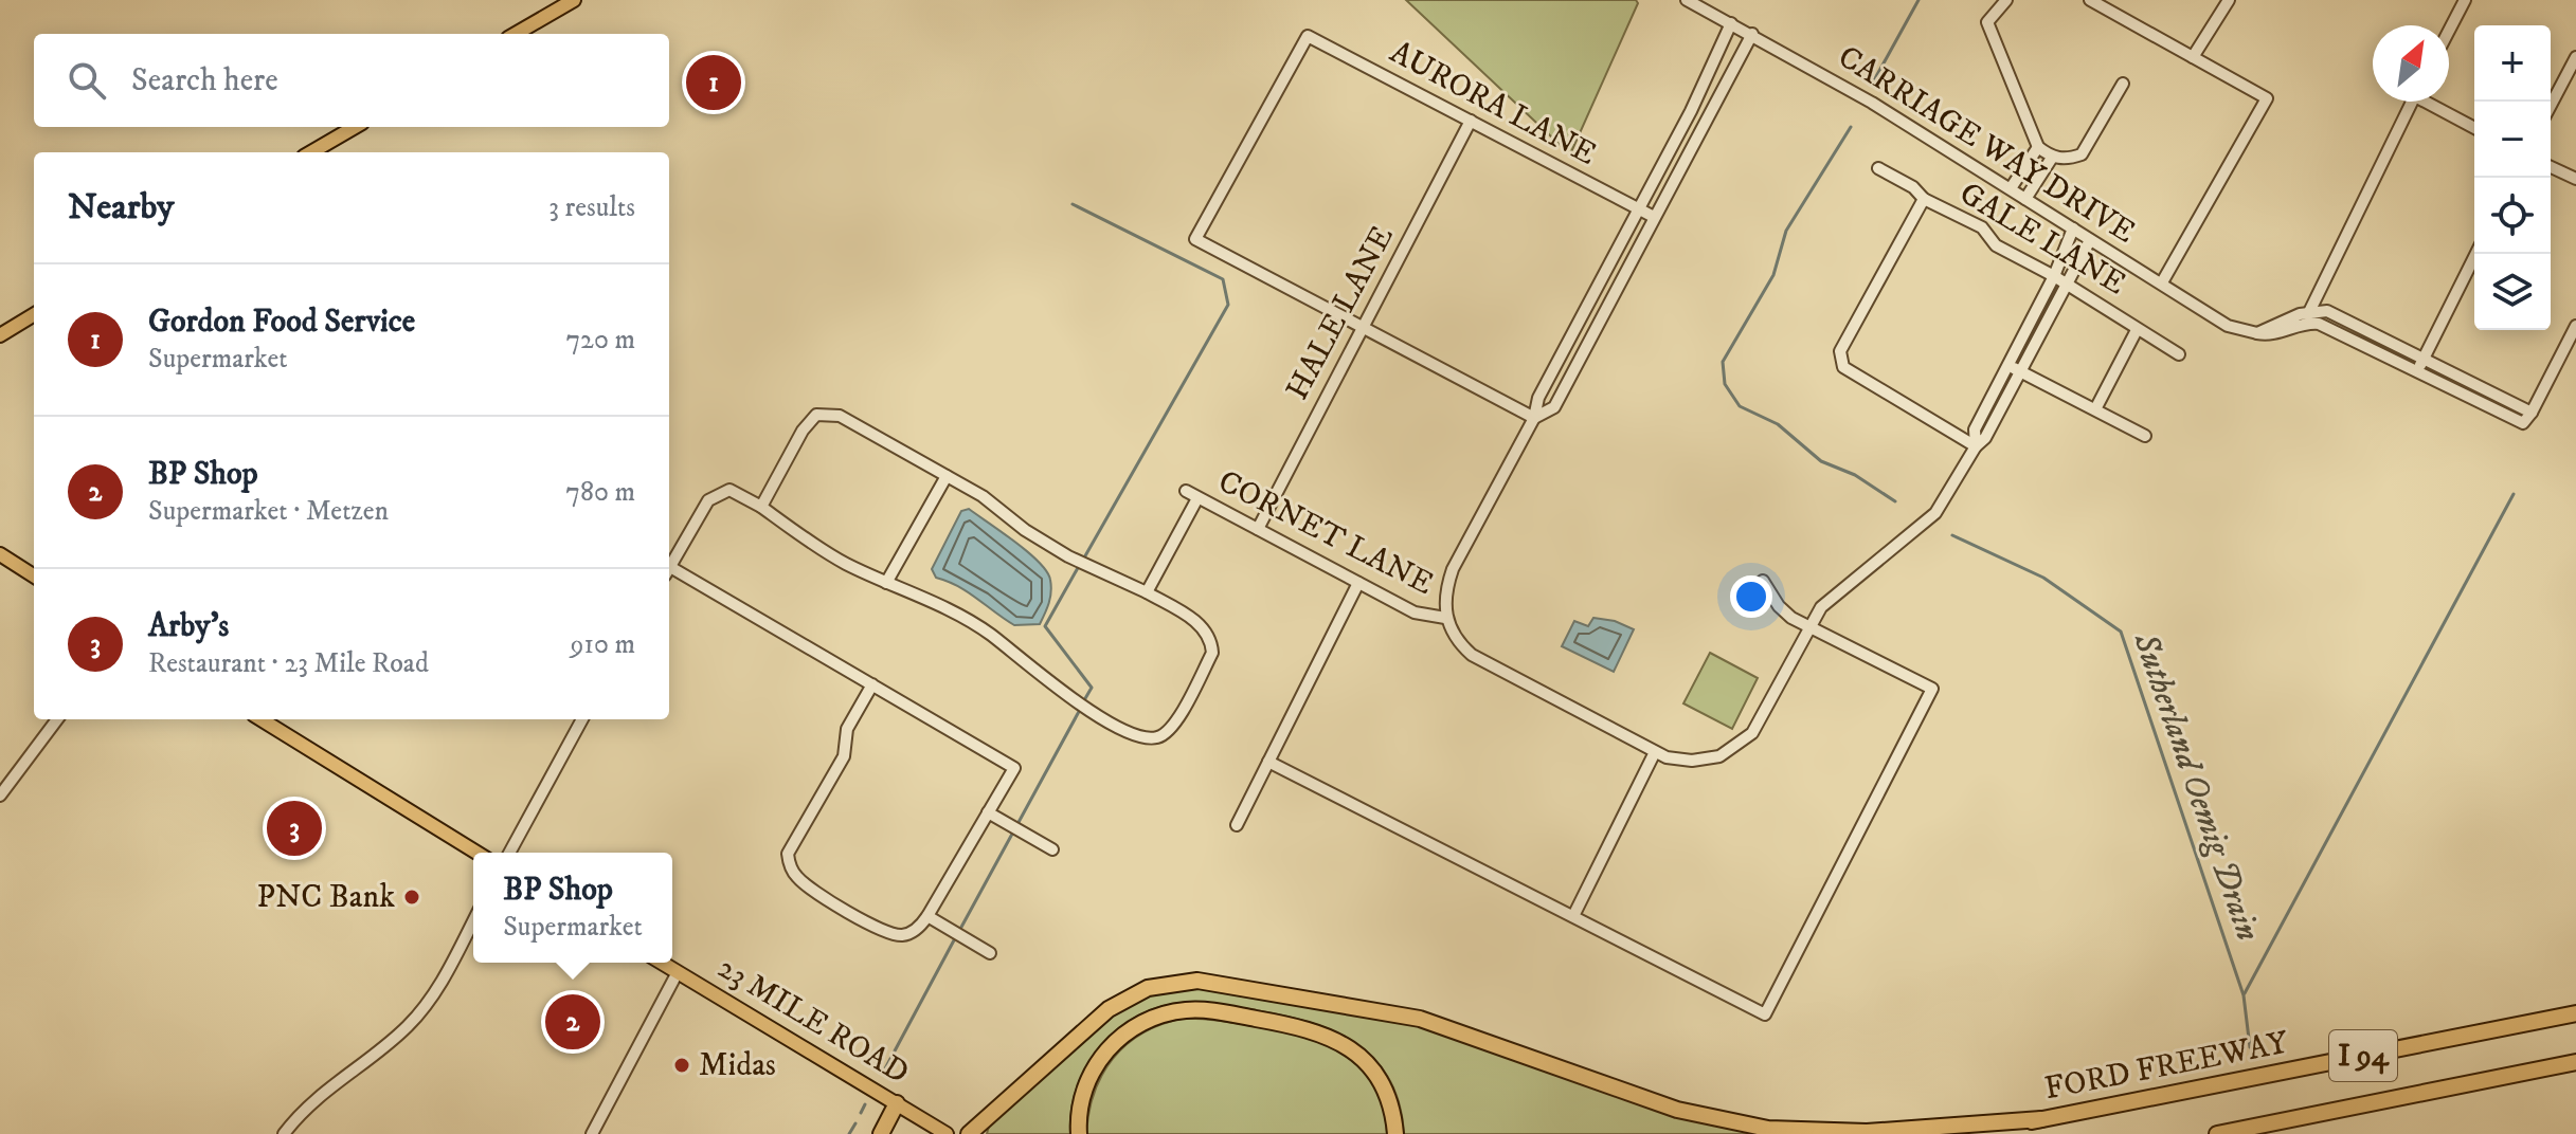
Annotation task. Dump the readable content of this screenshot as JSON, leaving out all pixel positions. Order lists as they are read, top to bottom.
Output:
{
  "streets": {
    "highway": ["I 94", "FORD FREEWAY"],
    "main road": ["23 MILE ROAD"],
    "street": [
      "AURORA LANE",
      "CARRIAGE WAY DRIVE",
      "GALE LANE",
      "HALE LANE",
      "CORNET LANE"
    ]
  },
  "crossings": [
    ["AURORA LANE", "HALE LANE"],
    ["HALE LANE", "CORNET LANE"]
  ],
  "water": ["Sutherland Oemig Drain"],
  "places": ["PNC Bank", "Midas"],
  "north": "top right",
  "page": {
    "map_buttons": ["+", "−"],
    "search": "Search here",
    "pins": ["1", "3", "2"],
    "heading": ["Nearby", "3 results"],
    "list": [
      {
        "mark": "1",
        "name": "Gordon Food Service",
        "note": "Supermarket",
        "value": "720 m"
      },
      {
        "mark": "2",
        "name": "BP Shop",
        "note": "Supermarket · Metzen",
        "value": "780 m"
      },
      {
        "mark": "3",
        "name": "Arby's",
        "note": "Restaurant · 23 Mile Road",
        "value": "910 m"
      }
    ],
    "popup": ["BP Shop", "Supermarket"]
  }
}
